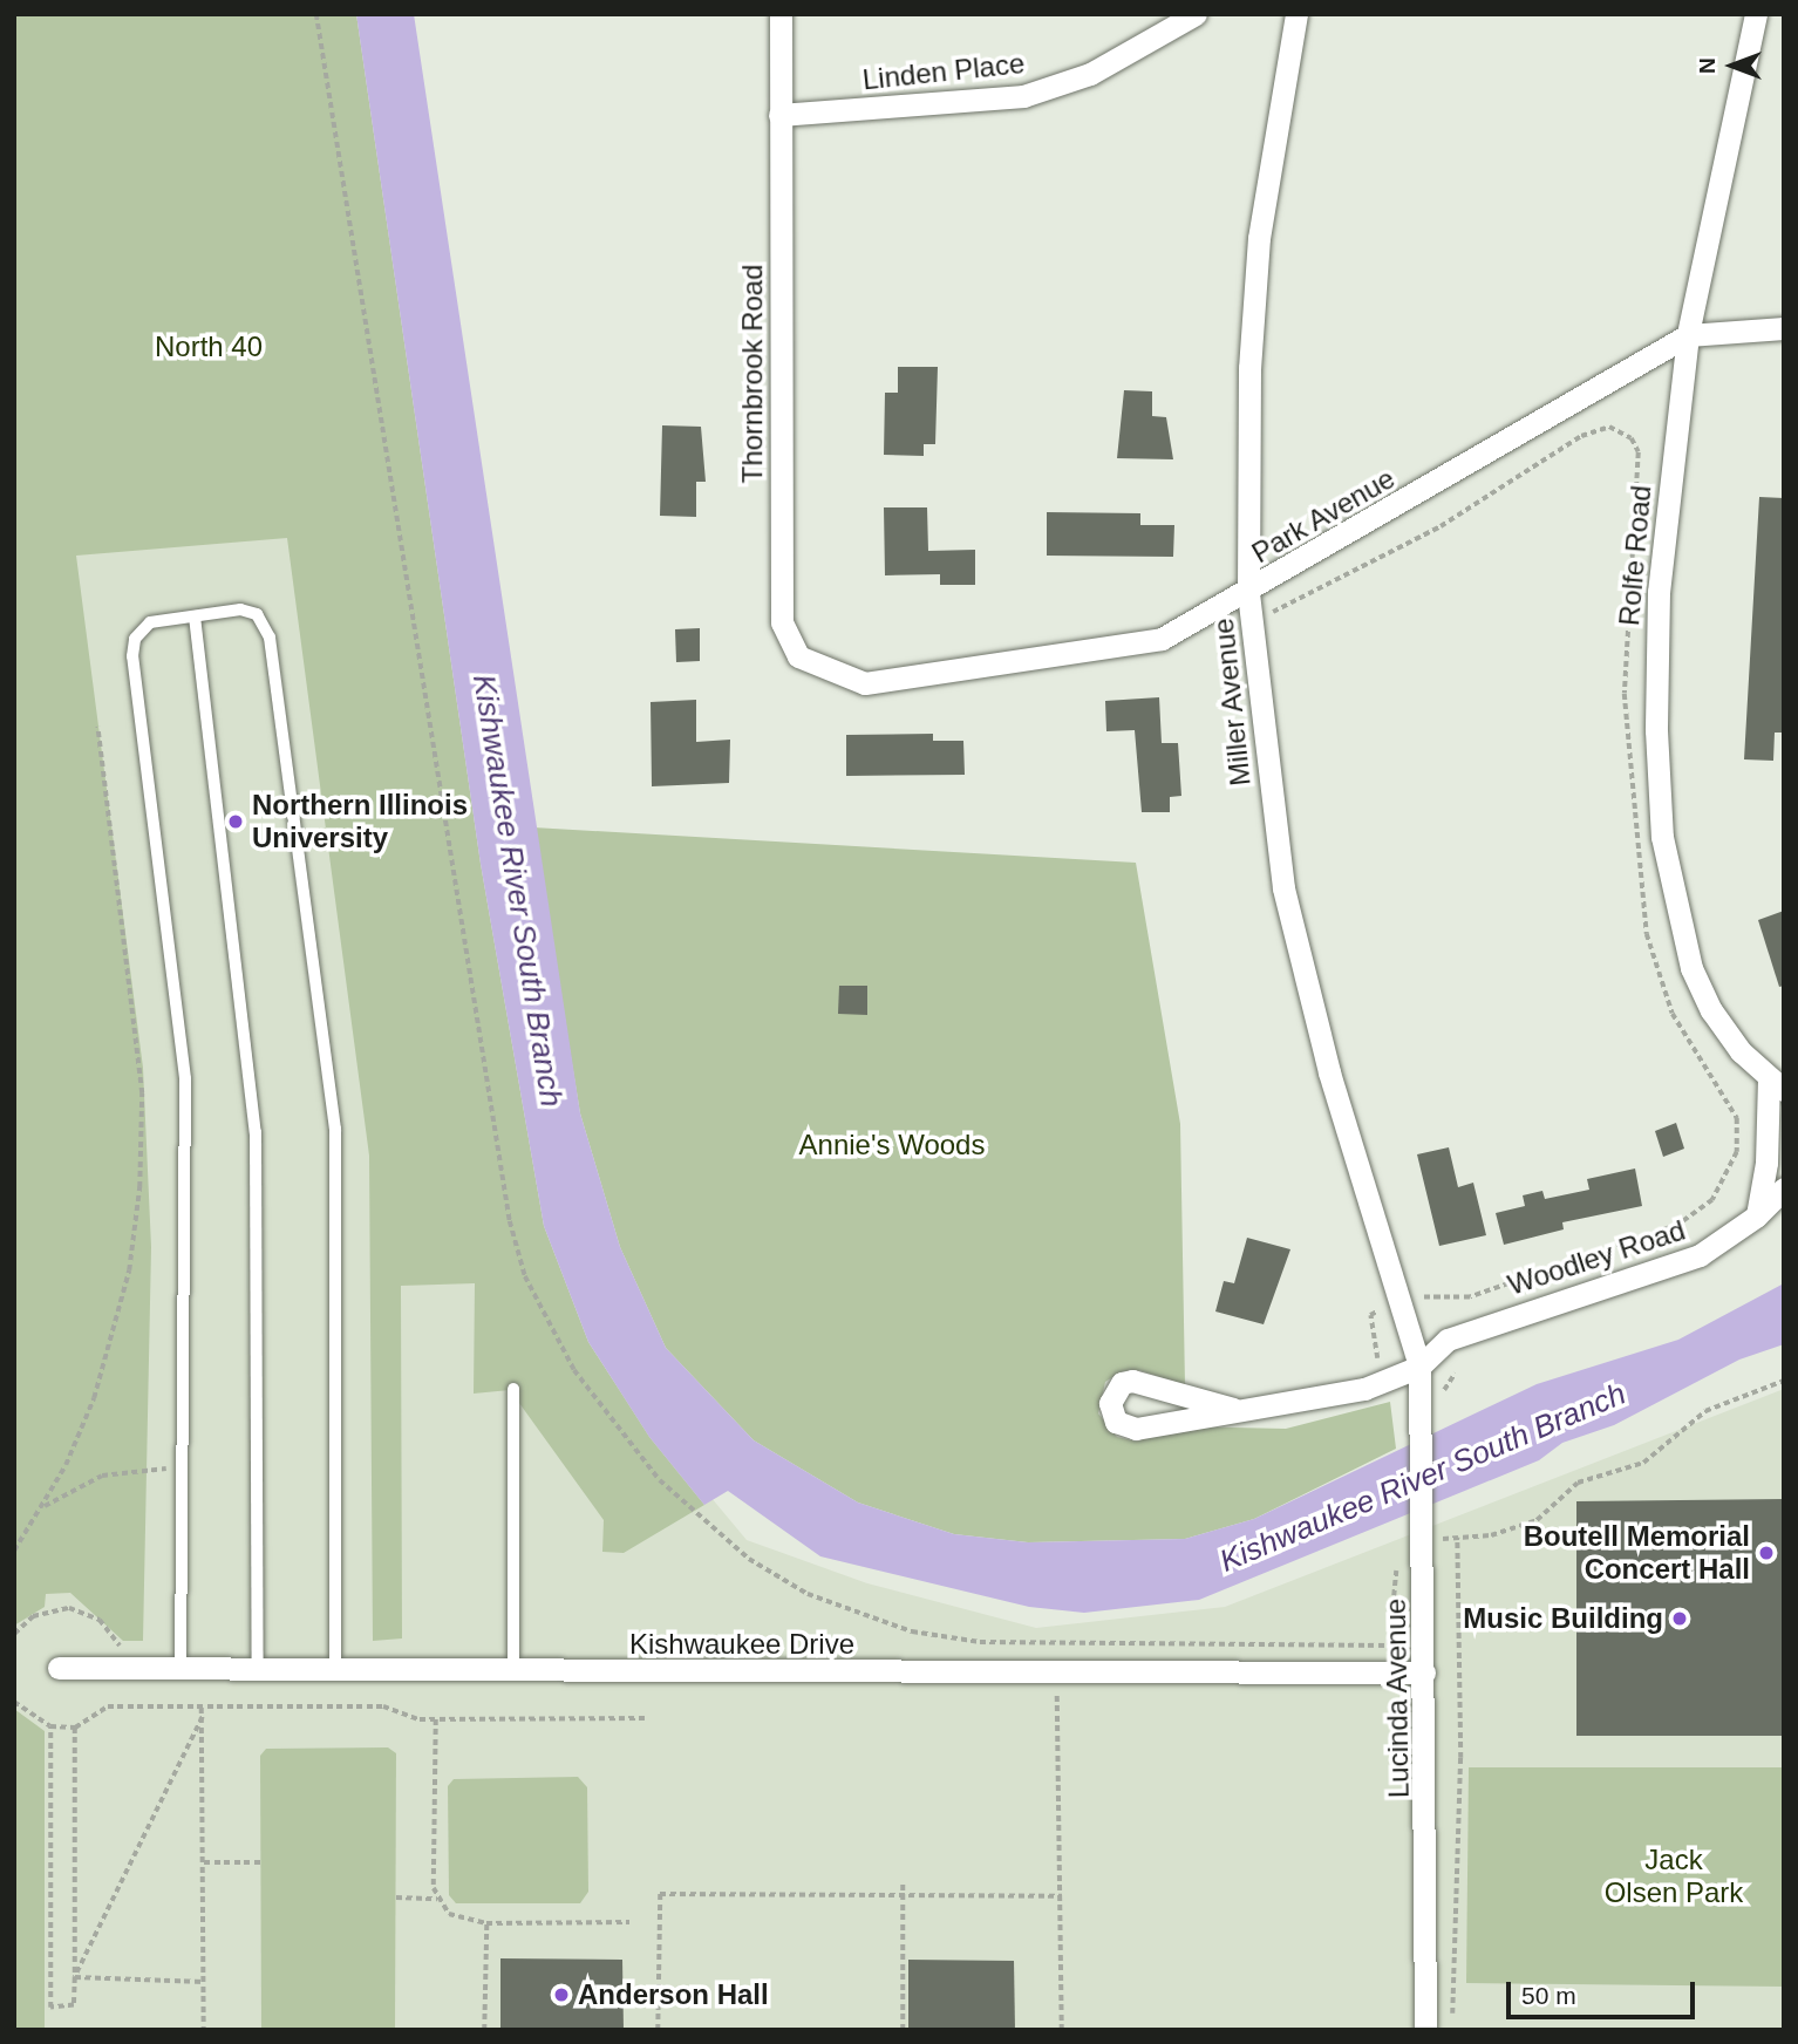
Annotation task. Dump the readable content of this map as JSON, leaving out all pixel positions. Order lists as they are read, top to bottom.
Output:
{
  "streets": {
    "street": [
      "Linden Place",
      "Thornbrook Road",
      "Park Avenue",
      "Rolfe Road",
      "Miller Avenue",
      "Woodley Road",
      "Kishwaukee Drive",
      "Lucinda Avenue"
    ]
  },
  "crossings": [
    ["Linden Place", "Thornbrook Road"],
    ["Thornbrook Road", "Park Avenue"],
    ["Park Avenue", "Rolfe Road"],
    ["Park Avenue", "Miller Avenue"],
    ["Rolfe Road", "Woodley Road"],
    ["Miller Avenue", "Woodley Road"],
    ["Miller Avenue", "Lucinda Avenue"],
    ["Woodley Road", "Lucinda Avenue"],
    ["Kishwaukee Drive", "Lucinda Avenue"]
  ],
  "water": ["Kishwaukee River South Branch"],
  "parks": ["North 40", "Annie's Woods", "Jack Olsen Park"],
  "places": [
    "Northern Illinois University",
    "Boutell Memorial Concert Hall",
    "Music Building",
    "Anderson Hall"
  ],
  "scale_bar": "50 m",
  "north": "left"
}
